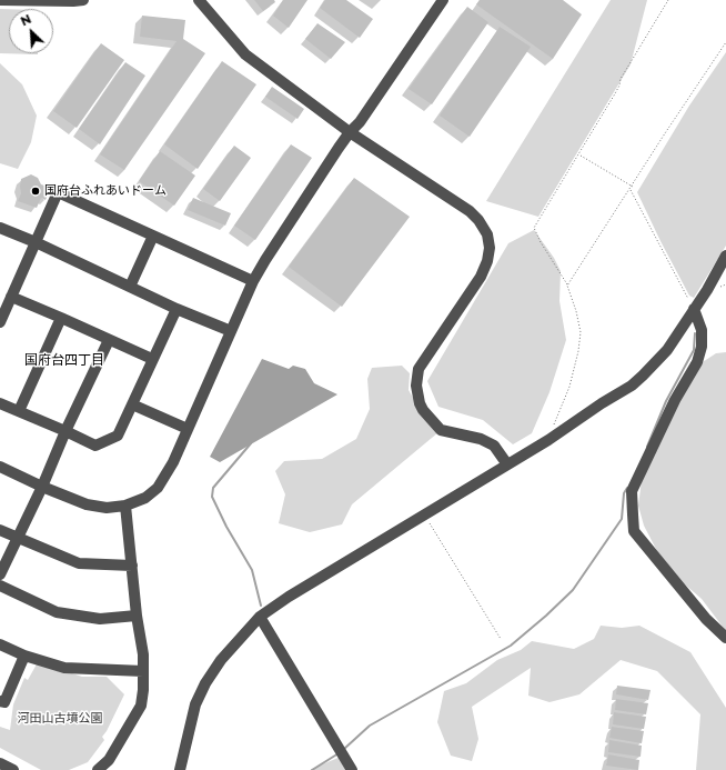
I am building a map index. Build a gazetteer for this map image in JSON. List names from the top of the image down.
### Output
{
  "districts": ["国府台四丁目"],
  "parks": ["河田山古墳公園"],
  "places": ["国府台ふれあいドーム"],
  "north": "top left"
}
